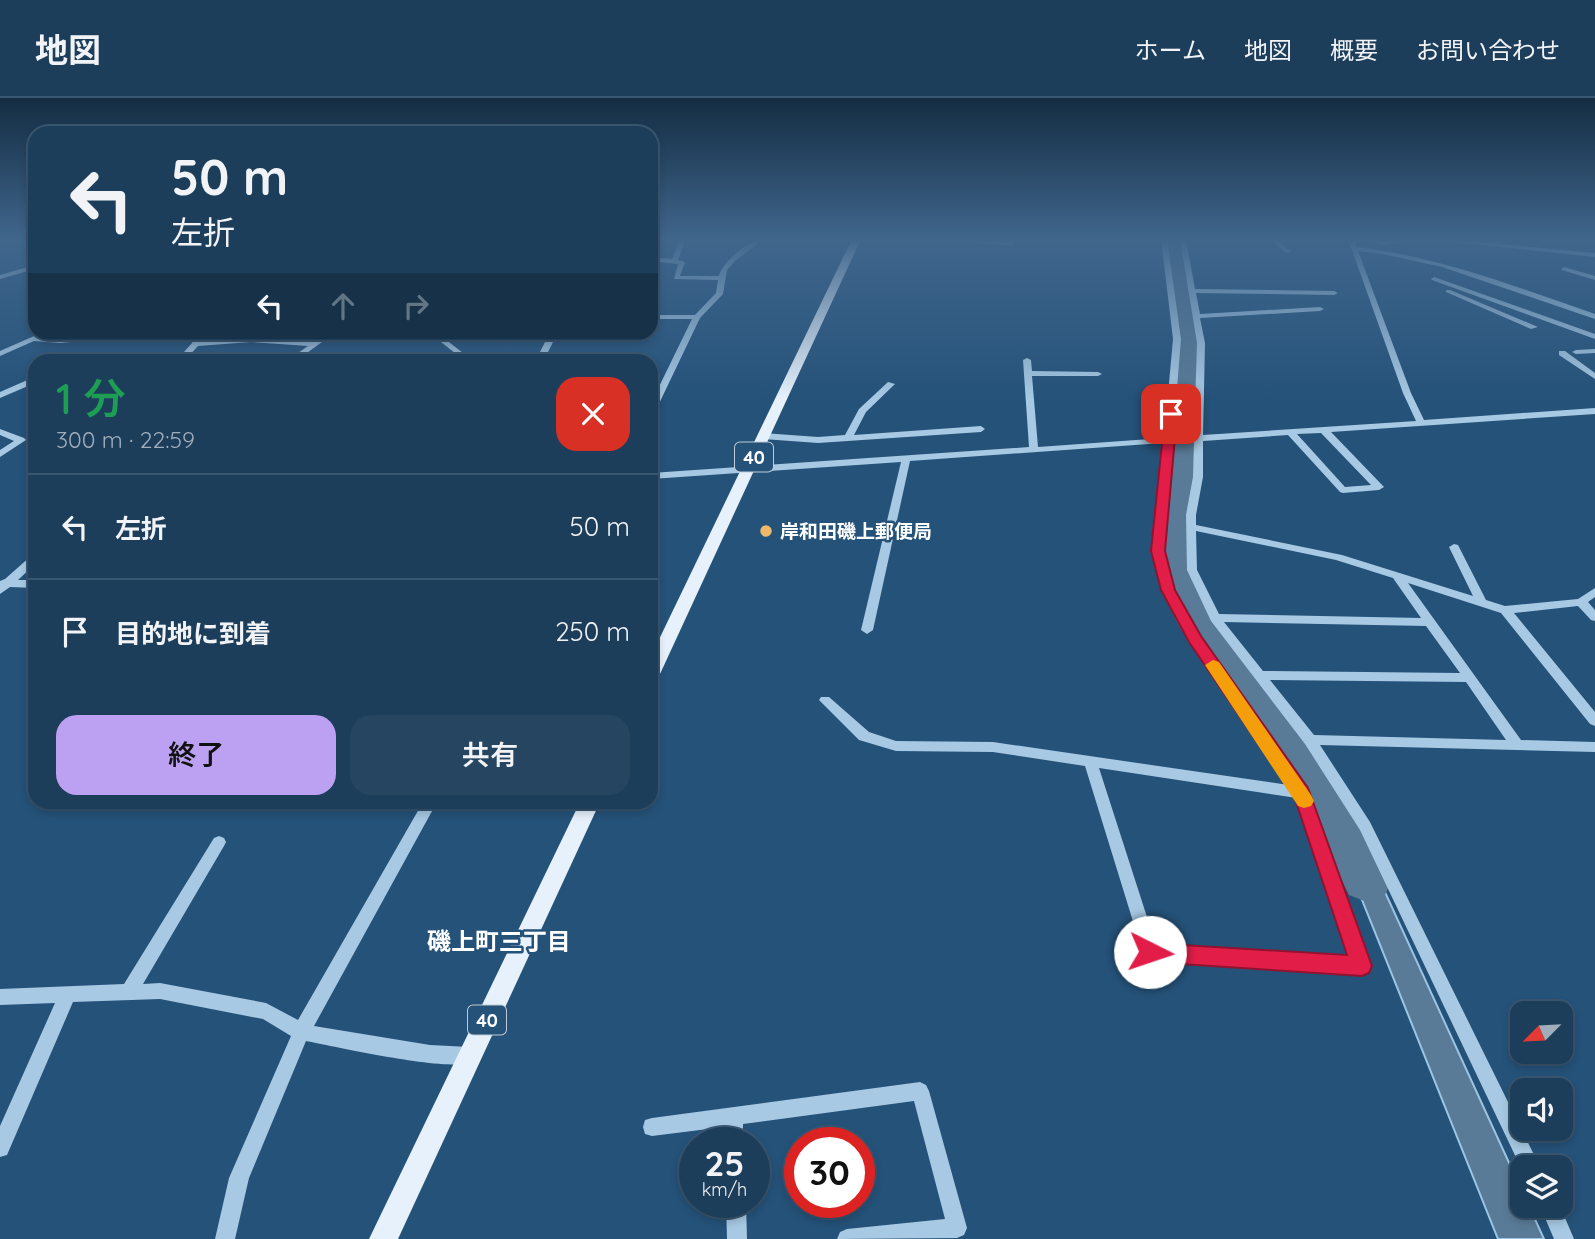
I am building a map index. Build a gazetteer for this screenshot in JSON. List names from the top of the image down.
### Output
{
  "streets": {
    "main road": ["40"]
  },
  "districts": ["磯上町三丁目"],
  "places": ["岸和田磯上郵便局"],
  "north": "bottom left",
  "page": {
    "header": "地図",
    "nav": [
      "ホーム",
      "地図",
      "概要",
      "お問い合わせ"
    ],
    "turn": ["50 m", "左折"],
    "heading": ["1 分", "300 m · 22:59"],
    "list": [
      {
        "name": "左折",
        "value": "50 m"
      },
      {
        "name": "目的地に到着",
        "value": "250 m"
      }
    ],
    "buttons": ["終了", "共有"],
    "speed": "25 km/h",
    "limit": "30"
  }
}
